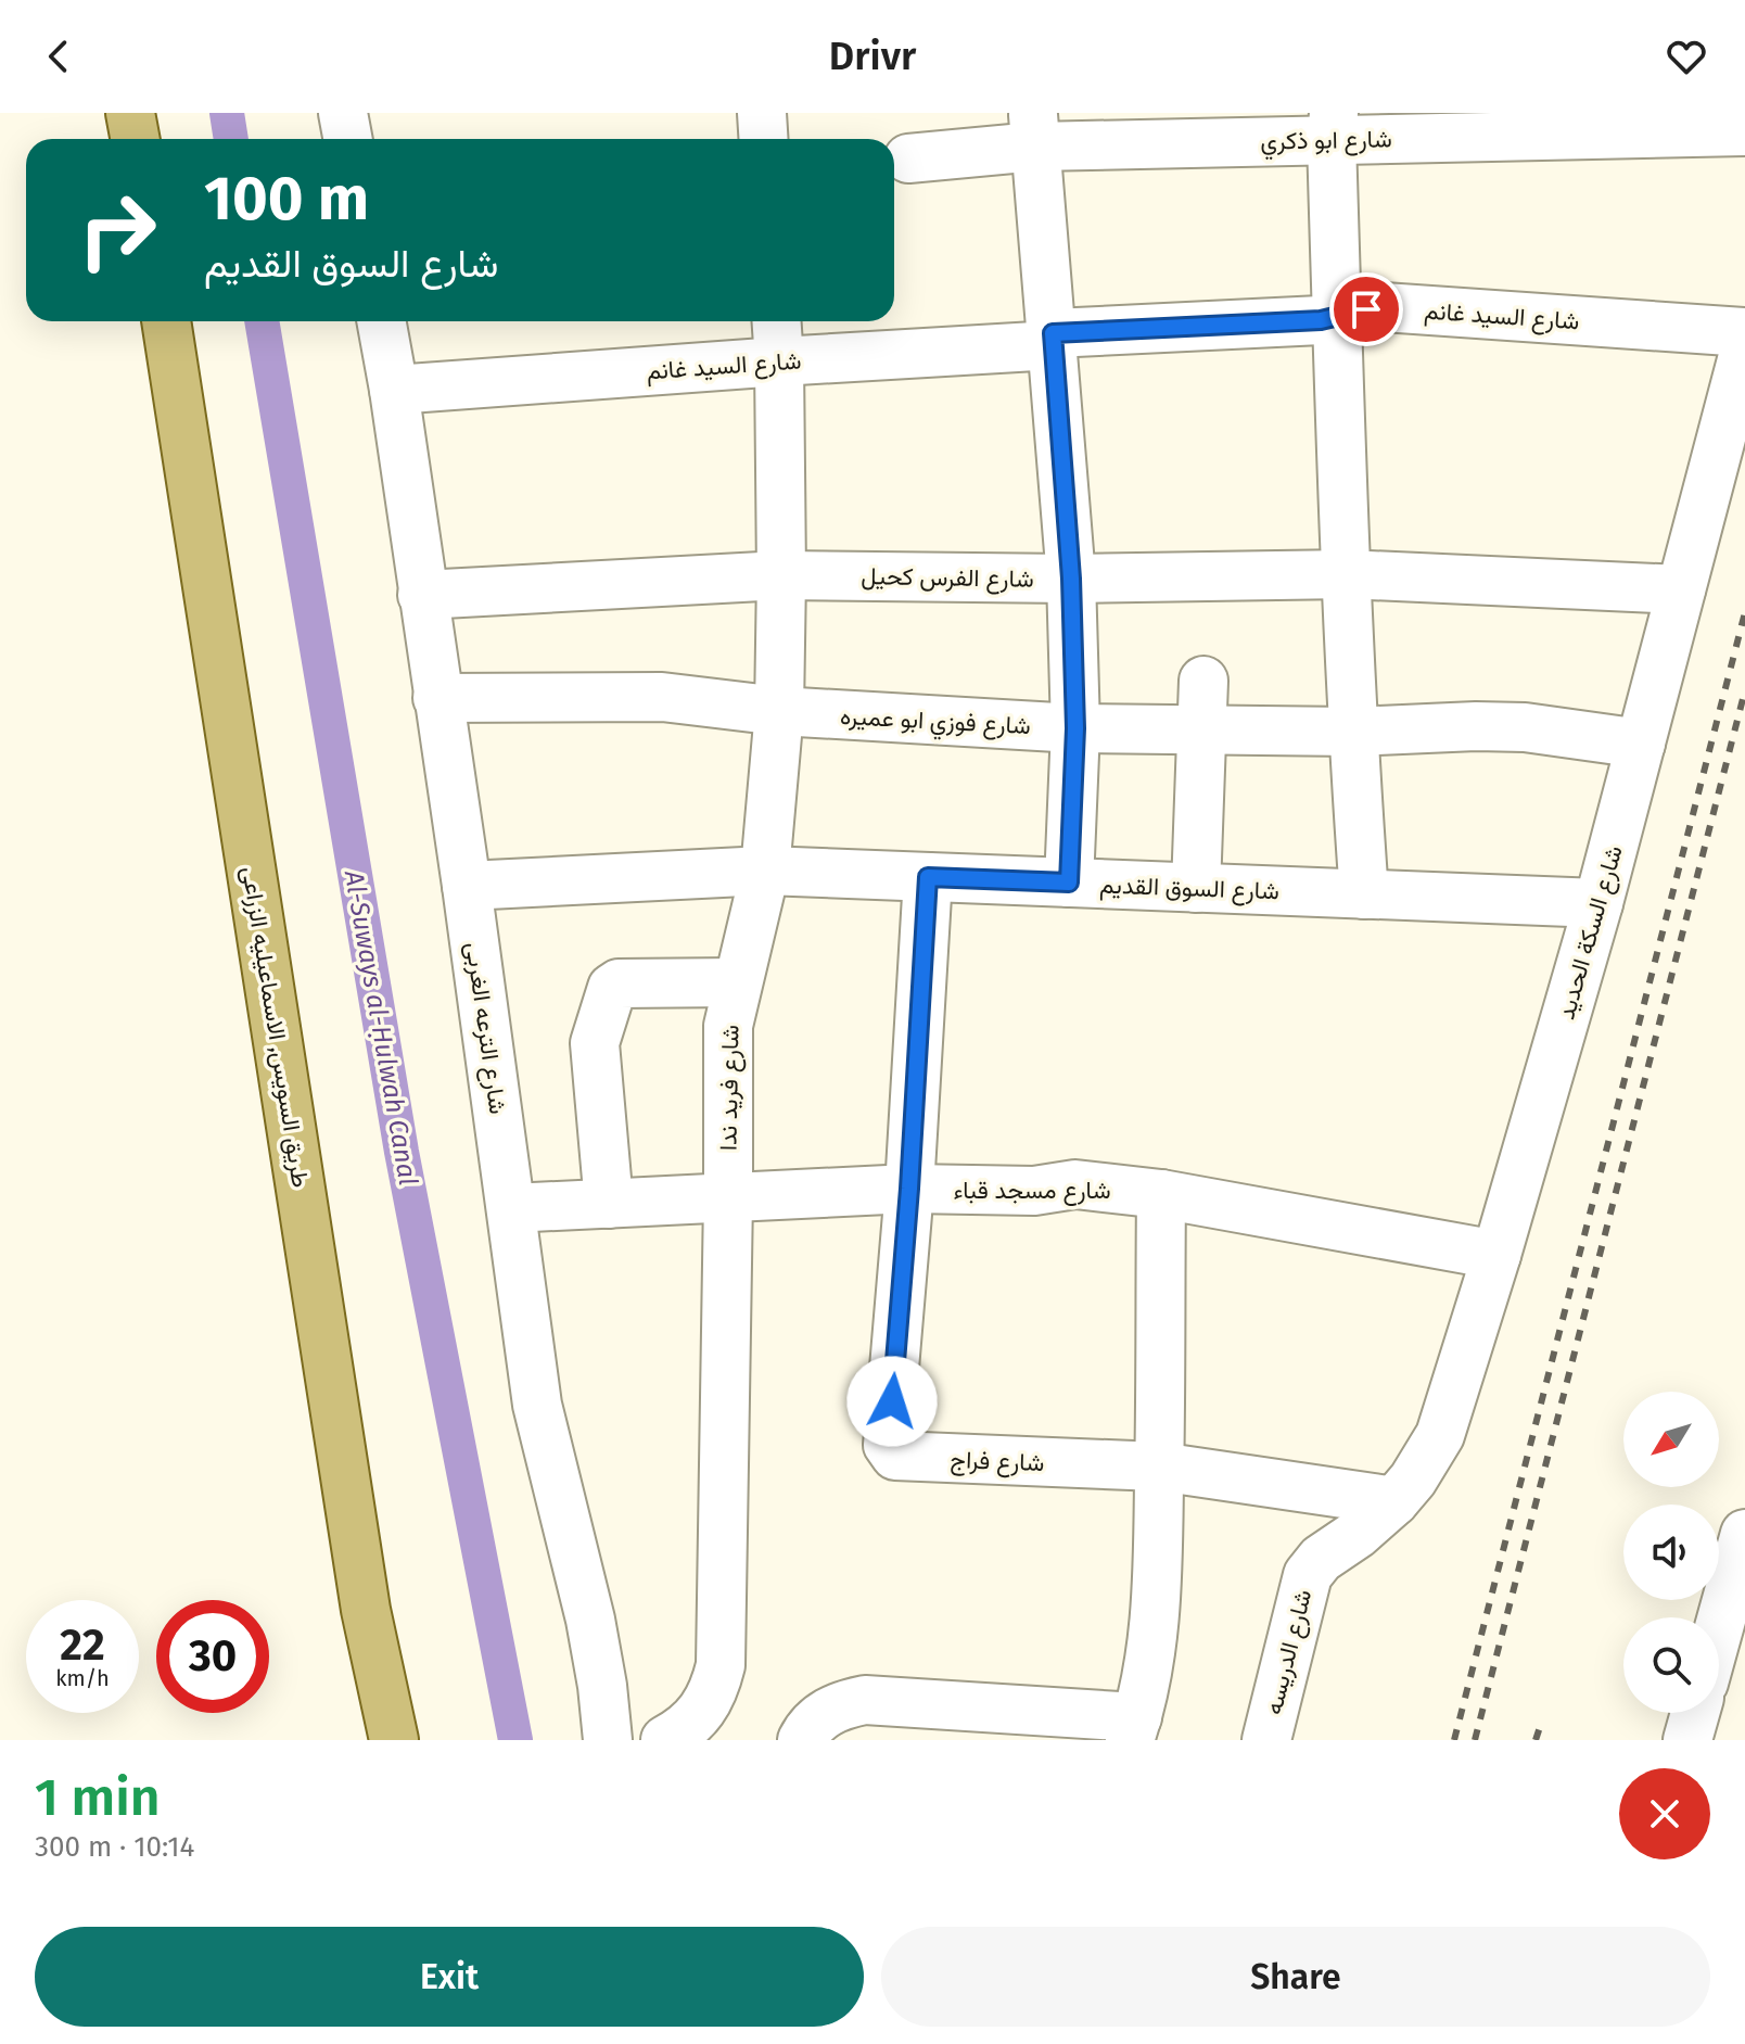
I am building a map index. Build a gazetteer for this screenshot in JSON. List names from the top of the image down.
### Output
{
  "streets": {
    "main road": ["طريق السويس, الاسماعيليه الزراعى"],
    "street": [
      "شارع ابو ذكري",
      "شارع السيد غانم",
      "شارع الفرس كحيل",
      "شارع فوزي ابو عميره",
      "شارع السوق القديم",
      "شارع السكة الحديد",
      "شارع الترعه الغربى",
      "شارع فريد ندا",
      "شارع مسجد قباء",
      "شارع فراج",
      "شارع الدريسه"
    ]
  },
  "crossings": [
    ["شارع السيد غانم", "شارع الترعه الغربى"],
    ["شارع السيد غانم", "شارع فريد ندا"],
    ["شارع الفرس كحيل", "شارع السكة الحديد"],
    ["شارع الفرس كحيل", "شارع الترعه الغربى"],
    ["شارع الفرس كحيل", "شارع فريد ندا"],
    ["شارع فوزي ابو عميره", "شارع السكة الحديد"],
    ["شارع فوزي ابو عميره", "شارع الترعه الغربى"],
    ["شارع فوزي ابو عميره", "شارع فريد ندا"],
    ["شارع السوق القديم", "شارع السكة الحديد"],
    ["شارع السوق القديم", "شارع الترعه الغربى"],
    ["شارع السوق القديم", "شارع فريد ندا"],
    ["شارع السوق القديم", "شارع فراج"],
    ["شارع السكة الحديد", "شارع مسجد قباء"],
    ["شارع السكة الحديد", "شارع الدريسه"],
    ["شارع الترعه الغربى", "شارع مسجد قباء"],
    ["شارع فريد ندا", "شارع مسجد قباء"],
    ["شارع مسجد قباء", "شارع فراج"]
  ],
  "water": ["Al-Suways al-Ḥulwah Canal"],
  "north": "bottom left",
  "page": {
    "header": "Drivr",
    "turn": ["100 m", "شارع السوق القديم"],
    "speed": "22 km/h",
    "limit": "30",
    "heading": ["1 min", "300 m · 10:14"],
    "buttons": ["Exit", "Share"]
  }
}
